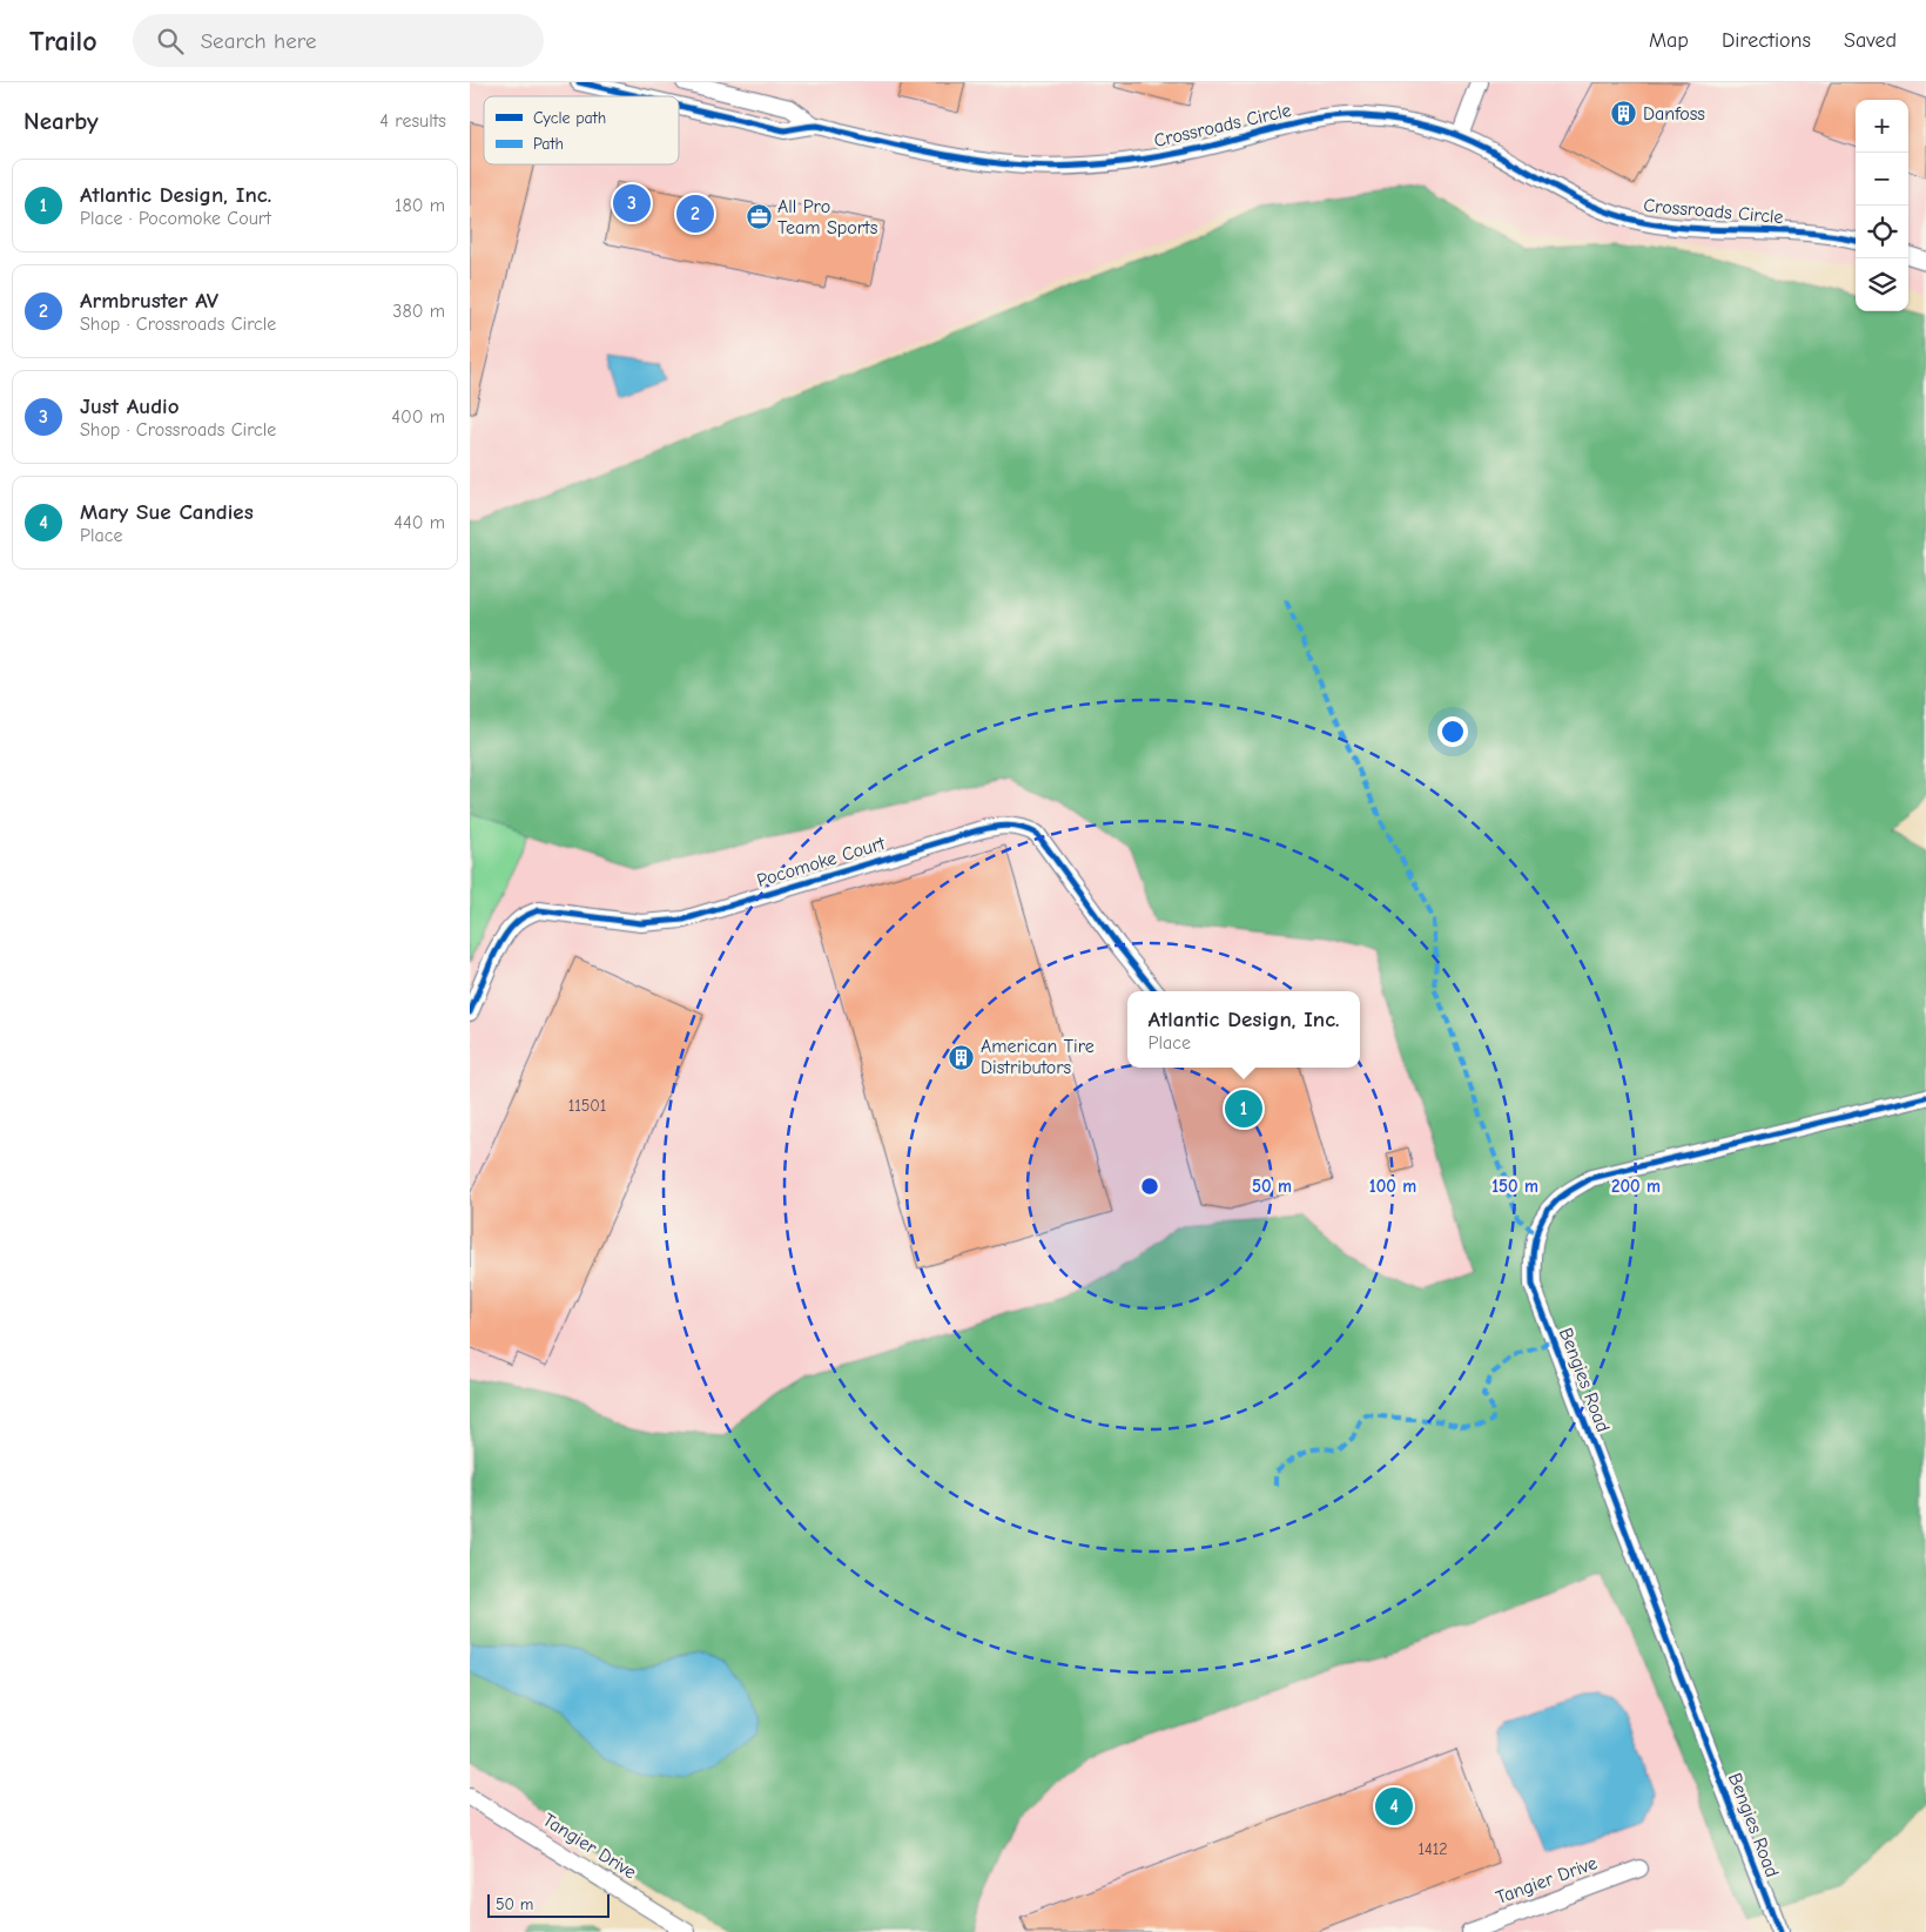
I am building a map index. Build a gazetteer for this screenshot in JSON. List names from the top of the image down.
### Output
{
  "streets": {
    "street": [
      "Crossroads Circle",
      "Pocomoke Court",
      "Bengies Road",
      "Tangier Drive"
    ]
  },
  "places": {
    "building": ["Danfoss", "American Tire Distributors"],
    "office": ["All Pro Team Sports"]
  },
  "house_numbers": ["11501", "1412"],
  "legend": ["Cycle path", "Path"],
  "scale_bar": "50 m",
  "page": {
    "header": "Trailo",
    "search": "Search here",
    "nav": ["Map", "Directions", "Saved"],
    "heading": ["Nearby", "4 results"],
    "map_buttons": ["+", "−"],
    "list": [
      {
        "mark": "1",
        "name": "Atlantic Design, Inc.",
        "note": "Place · Pocomoke Court",
        "value": "180 m"
      },
      {
        "mark": "2",
        "name": "Armbruster AV",
        "note": "Shop · Crossroads Circle",
        "value": "380 m"
      },
      {
        "mark": "3",
        "name": "Just Audio",
        "note": "Shop · Crossroads Circle",
        "value": "400 m"
      },
      {
        "mark": "4",
        "name": "Mary Sue Candies",
        "note": "Place",
        "value": "440 m"
      }
    ],
    "pins": [
      "3",
      "2",
      "1",
      "4"
    ],
    "popup": ["Atlantic Design, Inc.", "Place"],
    "scale": "50 m"
  },
  "rings": [
    "50 m",
    "100 m",
    "150 m",
    "200 m"
  ]
}
